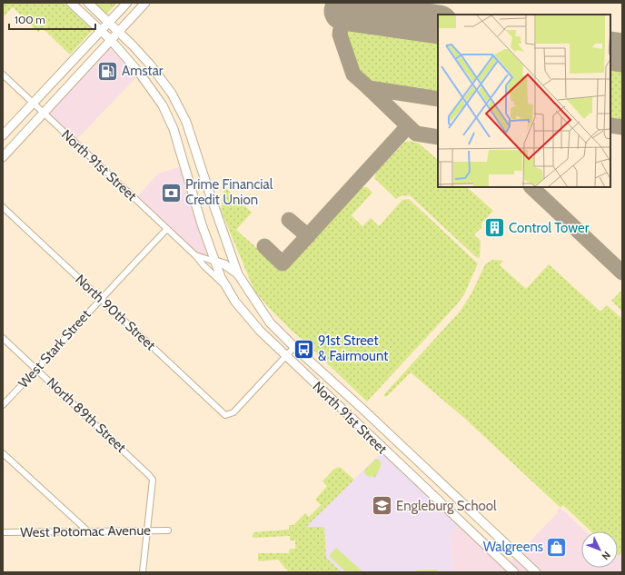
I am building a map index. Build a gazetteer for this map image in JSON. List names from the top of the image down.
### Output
{
  "streets": {
    "main road": ["North 91st Street"],
    "street": [
      "North 90th Street",
      "West Stark Street",
      "North 89th Street",
      "West Potomac Avenue"
    ]
  },
  "crossings": [
    ["North 91st Street", "North 90th Street"],
    ["North 91st Street", "West Stark Street"],
    ["North 90th Street", "West Stark Street"],
    ["West Stark Street", "North 89th Street"],
    ["North 89th Street", "West Potomac Avenue"]
  ],
  "places": {
    "fuel station": ["Amstar"],
    "bank": ["Prime Financial Credit Union"],
    "building": ["Control Tower"],
    "bus stop": ["91st Street & Fairmount"],
    "school or university": ["Engleburg School"],
    "shop": ["Walgreens"]
  },
  "scale_bar": "100 m",
  "north": "bottom right"
}
